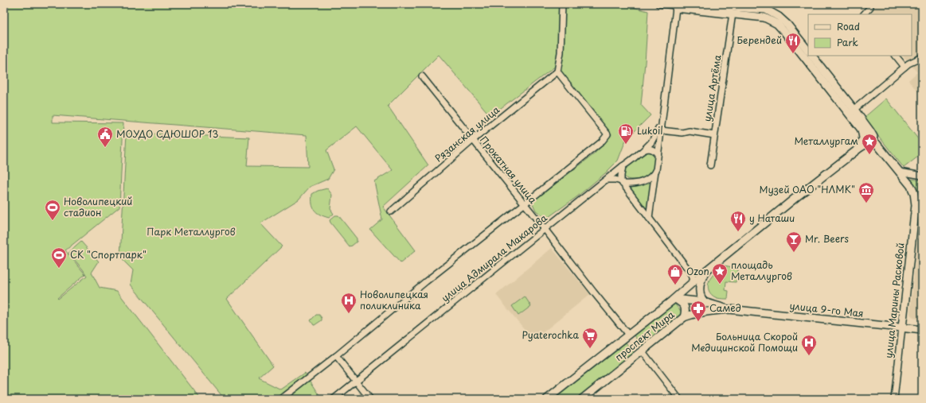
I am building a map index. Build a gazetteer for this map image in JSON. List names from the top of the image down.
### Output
{
  "streets": {
    "main road": ["улица Марины Расковой", "улица 9-го Мая", "проспект Мира"],
    "street": [
      "улица Артёма",
      "Рязанская улица",
      "Прокатная улица",
      "улица Адмирала Макарова"
    ]
  },
  "crossings": [
    ["Рязанская улица", "Прокатная улица"],
    ["Прокатная улица", "улица Адмирала Макарова"],
    ["Прокатная улица", "проспект Мира"],
    ["улица Марины Расковой", "улица 9-го Мая"],
    ["улица 9-го Мая", "проспект Мира"]
  ],
  "parks": ["Парк Металлургов"],
  "places": {
    "restaurant": ["Берендей", "у Наташи"],
    "fuel station": ["Lukoil"],
    "public building": ["МОУДО СДЮШОР 13"],
    "place": ["Металлургам", "площадь Металлургов"],
    "museum": ["Музей ОАО \"НЛМК\""],
    "sports": ["Новолипецкий стадион", "СК \"Спортпарк\""],
    "bar": ["Mr. Beers"],
    "shop": ["Ozon"],
    "hospital": ["Новолипецкая поликлиника", "Больница Скорой Медицинской Помощи"],
    "pharmacy": ["Самед"],
    "supermarket": ["Pyaterochka"]
  },
  "legend": ["Road", "Park"]
}
